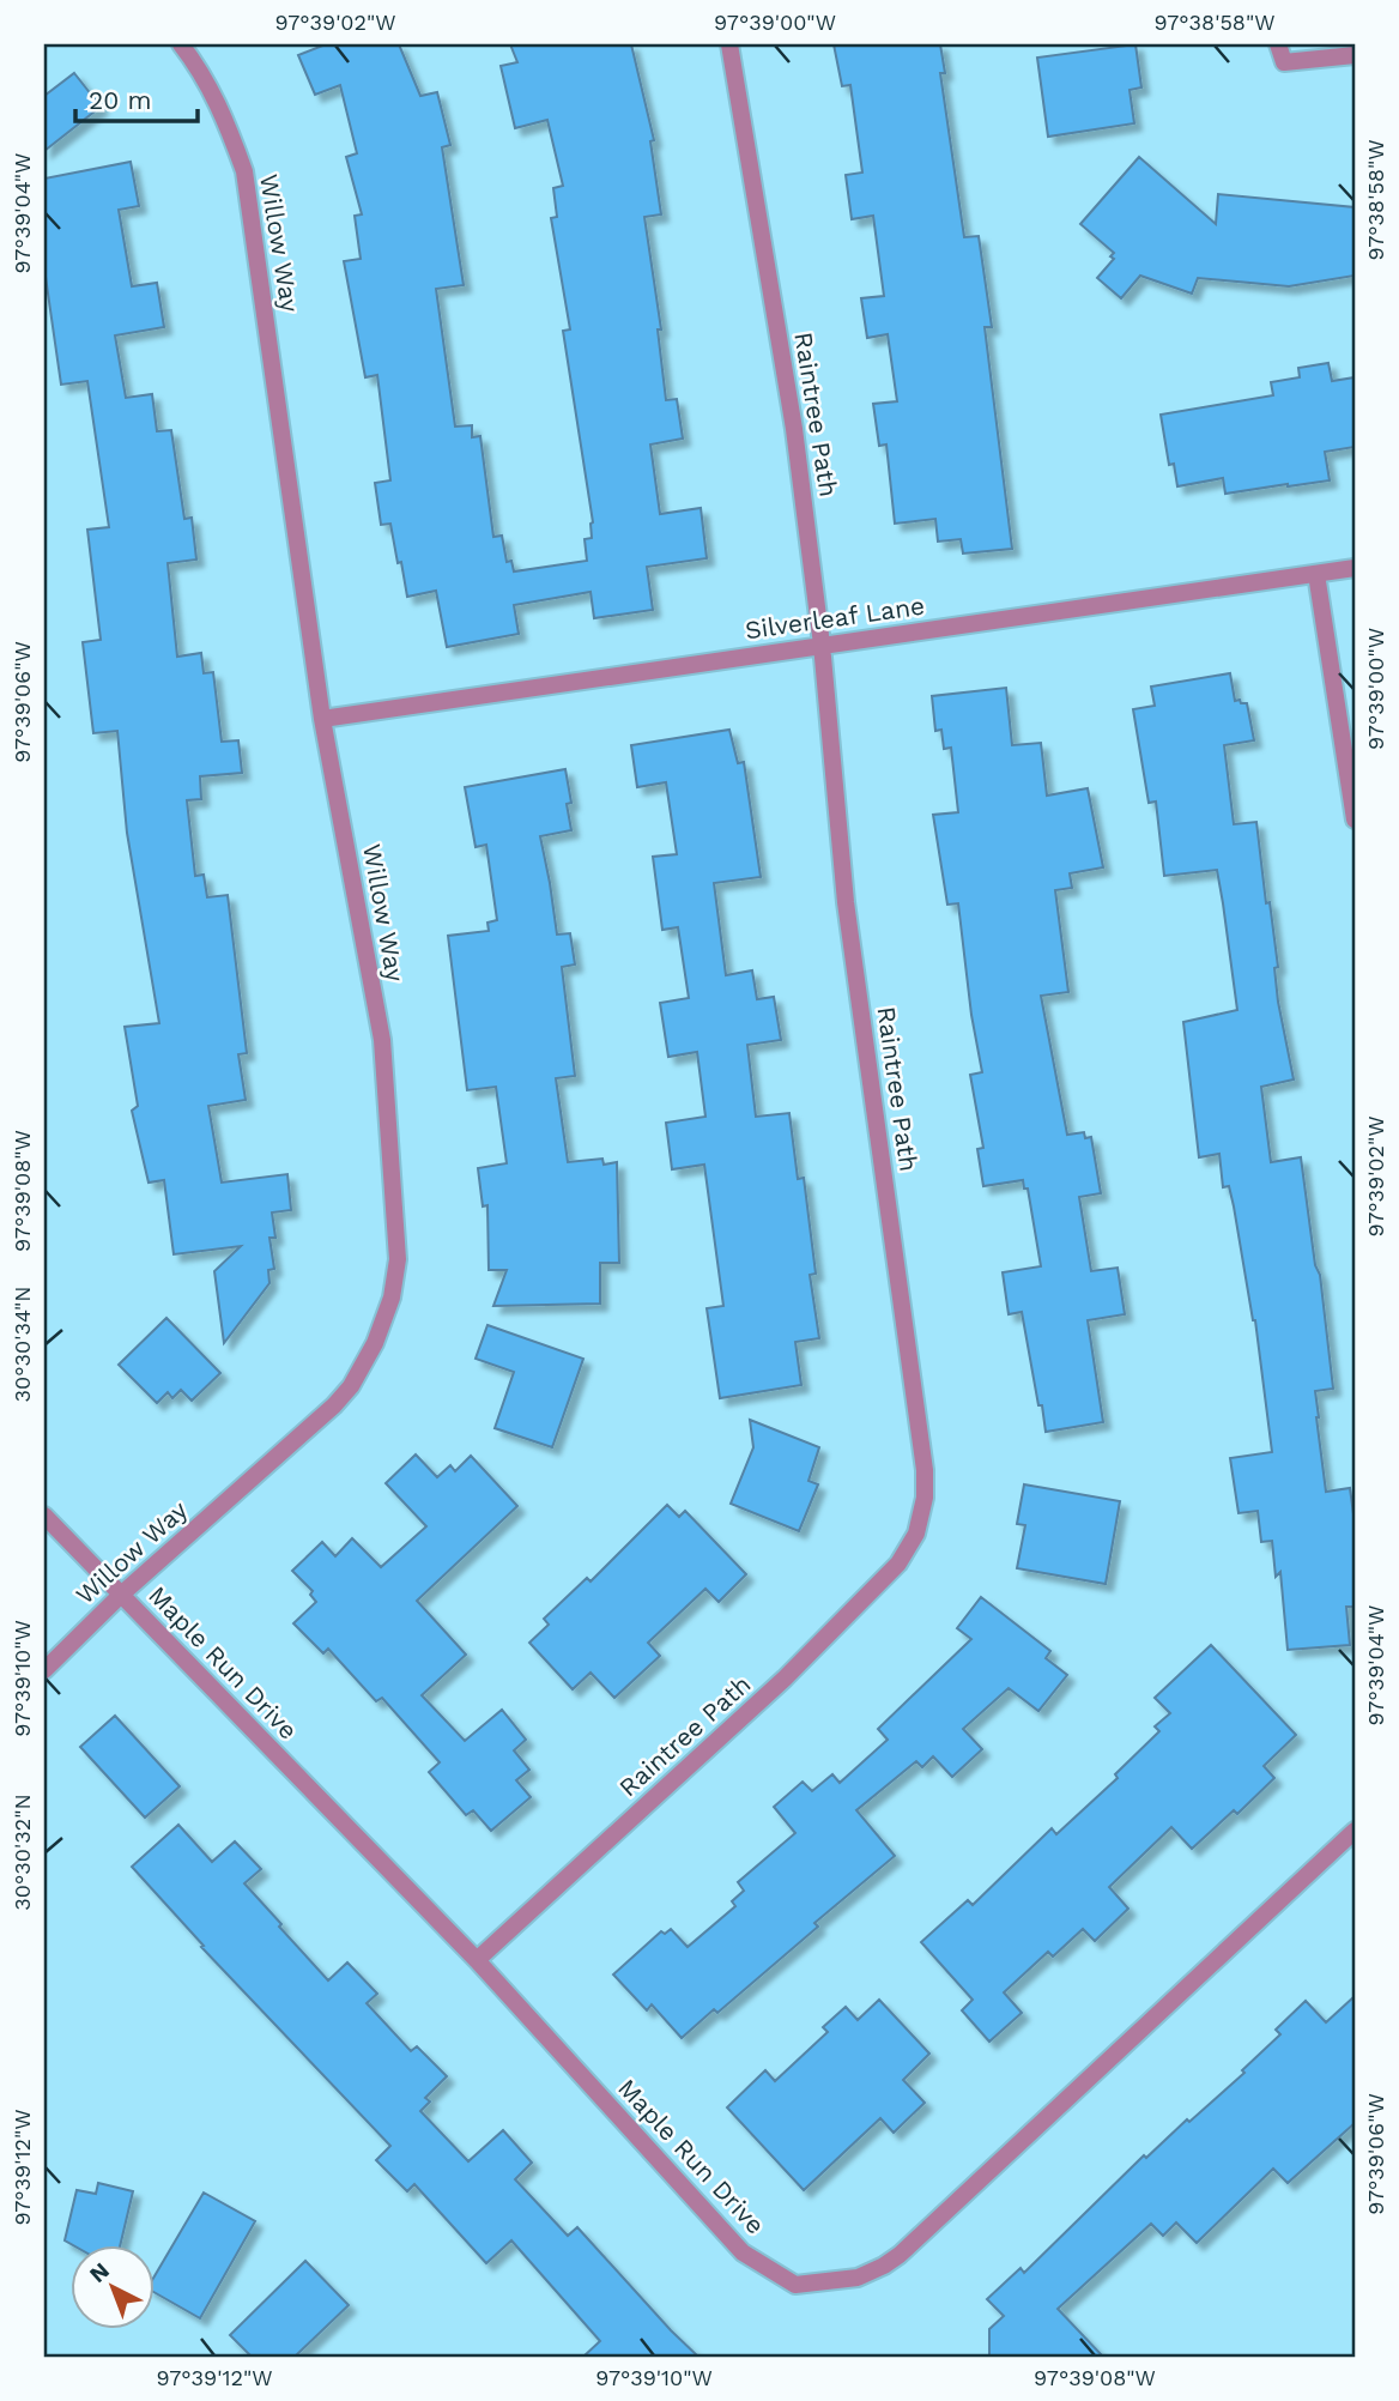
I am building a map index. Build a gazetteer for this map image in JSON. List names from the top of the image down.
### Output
{
  "streets": {
    "street": [
      "Willow Way",
      "Raintree Path",
      "Silverleaf Lane",
      "Maple Run Drive"
    ]
  },
  "crossings": [
    ["Willow Way", "Silverleaf Lane"],
    ["Willow Way", "Maple Run Drive"],
    ["Raintree Path", "Silverleaf Lane"],
    ["Raintree Path", "Maple Run Drive"]
  ],
  "scale_bar": "20 m",
  "north": "top left",
  "coordinates": [
    "97°39'02\"W",
    "97°39'00\"W",
    "97°38'58\"W",
    "97°39'04\"W",
    "97°39'06\"W",
    "97°39'08\"W",
    "30°30'34\"N",
    "97°39'10\"W",
    "30°30'32\"N",
    "97°39'12\"W"
  ]
}
